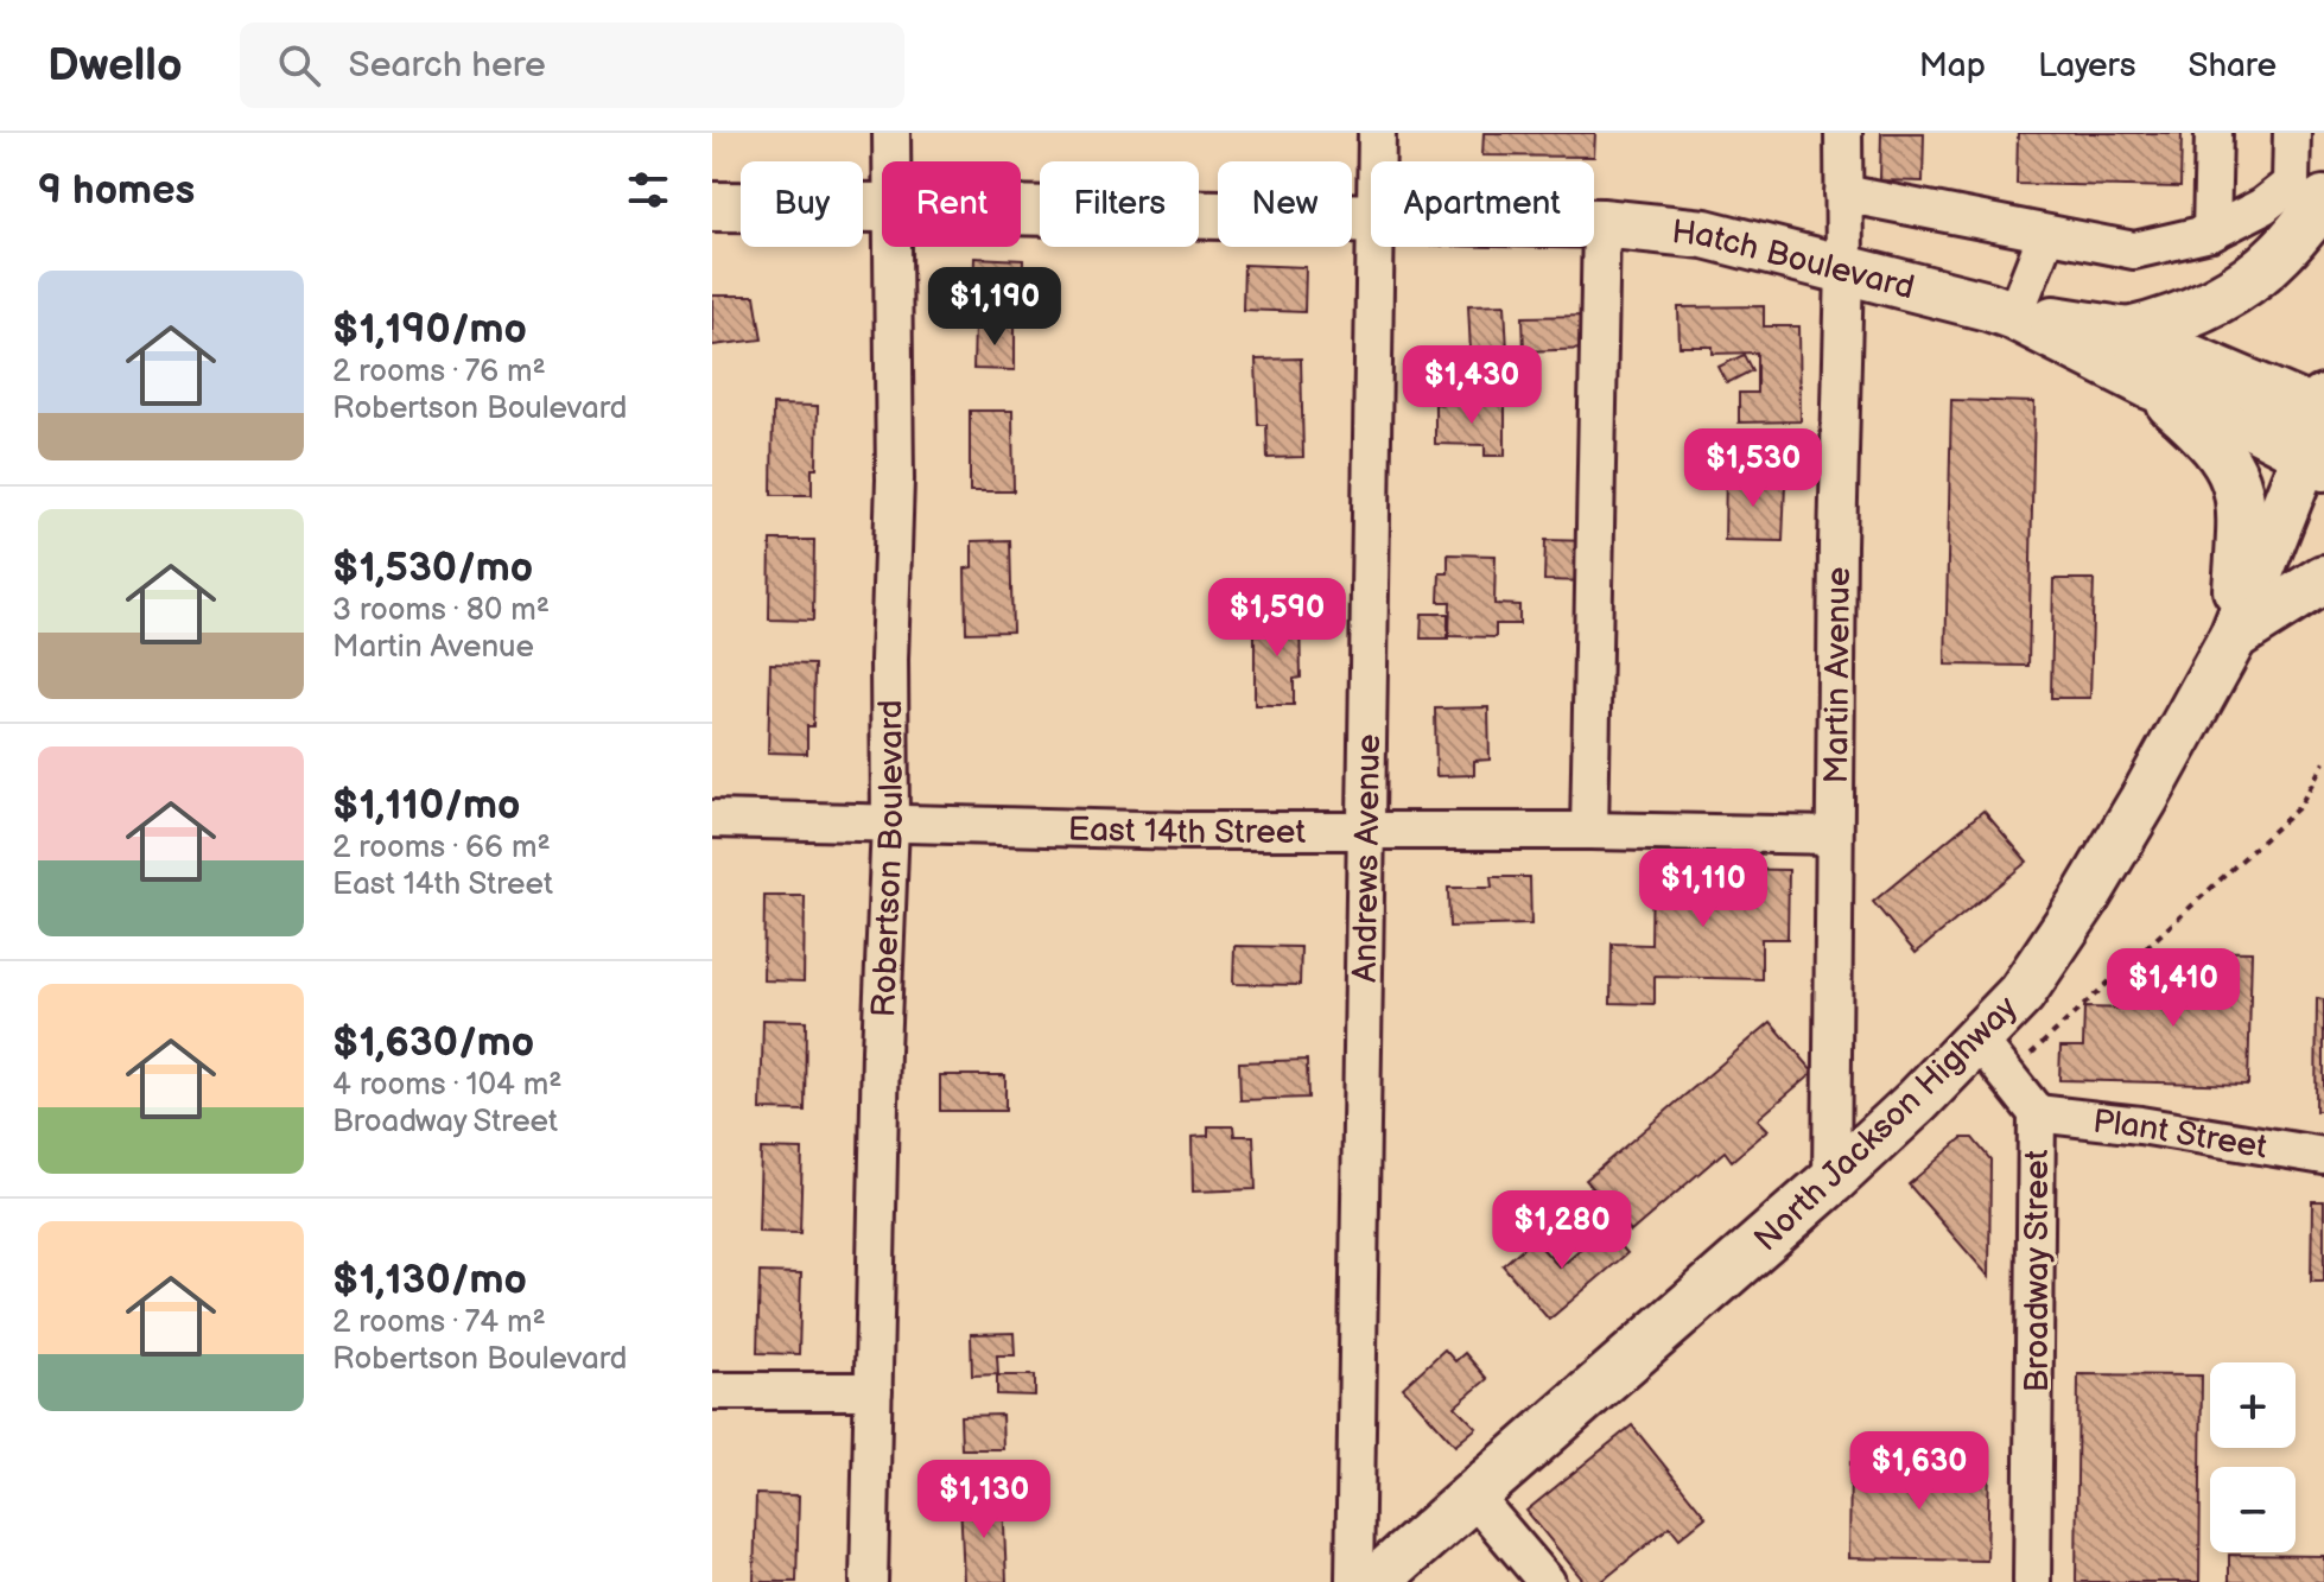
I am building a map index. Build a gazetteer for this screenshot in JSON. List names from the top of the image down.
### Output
{
  "streets": {
    "main road": ["Hatch Boulevard", "North Jackson Highway"],
    "street": [
      "Martin Avenue",
      "East 14th Street",
      "Andrews Avenue",
      "Robertson Boulevard",
      "Plant Street",
      "Broadway Street"
    ]
  },
  "crossings": [
    ["Hatch Boulevard", "Martin Avenue"],
    ["Hatch Boulevard", "North Jackson Highway"],
    ["Martin Avenue", "East 14th Street"],
    ["Martin Avenue", "North Jackson Highway"],
    ["East 14th Street", "Andrews Avenue"],
    ["East 14th Street", "Robertson Boulevard"],
    ["North Jackson Highway", "Broadway Street"],
    ["Plant Street", "Broadway Street"]
  ],
  "page": {
    "header": "Dwello",
    "search": "Search here",
    "nav": ["Map", "Layers", "Share"],
    "heading": "9 homes",
    "chip": [
      "Buy",
      "Rent",
      "Filters",
      "New",
      "Apartment"
    ],
    "list": [
      {
        "name": "$1,190/mo",
        "note": "2 rooms · 76 m² · Robertson Boulevard"
      },
      {
        "name": "$1,530/mo",
        "note": "3 rooms · 80 m² · Martin Avenue"
      },
      {
        "name": "$1,110/mo",
        "note": "2 rooms · 66 m² · East 14th Street"
      },
      {
        "name": "$1,630/mo",
        "note": "4 rooms · 104 m² · Broadway Street"
      },
      {
        "name": "$1,130/mo",
        "note": "2 rooms · 74 m² · Robertson Boulevard"
      }
    ],
    "price": [
      "$1,190",
      "$1,430",
      "$1,530",
      "$1,590",
      "$1,110",
      "$1,410",
      "$1,280",
      "$1,630",
      "$1,130"
    ],
    "map_buttons": ["+", "−"]
  }
}
